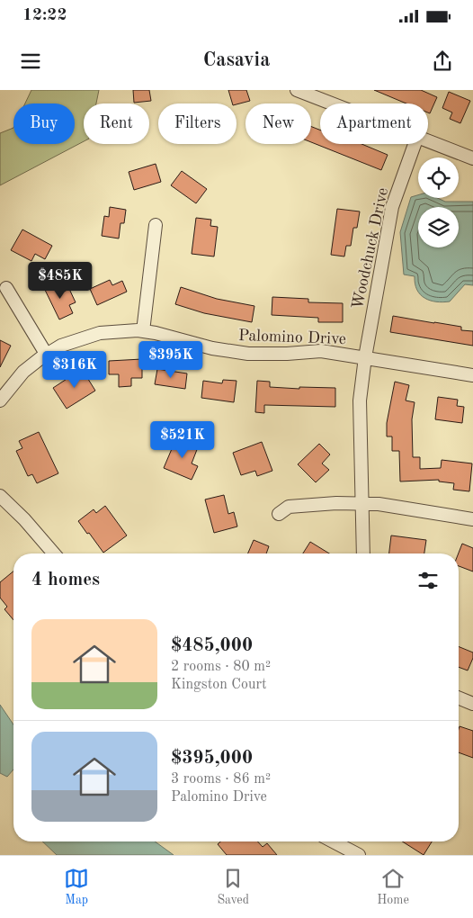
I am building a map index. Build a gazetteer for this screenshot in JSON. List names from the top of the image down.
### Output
{
  "streets": {
    "street": ["Woodchuck Drive", "Palomino Drive"]
  },
  "crossings": [
    ["Woodchuck Drive", "Palomino Drive"]
  ],
  "page": {
    "status": "12:22",
    "header": "Casavia",
    "chip": [
      "Buy",
      "Rent",
      "Filters",
      "New",
      "Apartment"
    ],
    "price": [
      "$485K",
      "$395K",
      "$316K",
      "$521K"
    ],
    "heading": "4 homes",
    "list": [
      {
        "name": "$485,000",
        "note": "2 rooms · 80 m² · Kingston Court"
      },
      {
        "name": "$395,000",
        "note": "3 rooms · 86 m² · Palomino Drive"
      }
    ],
    "tabs": ["Map", "Saved", "Home"]
  }
}
